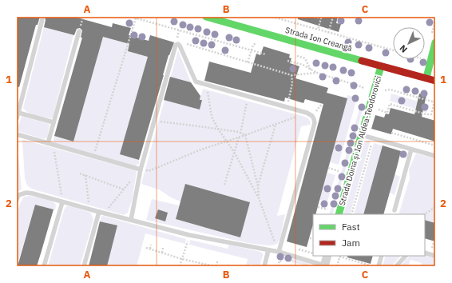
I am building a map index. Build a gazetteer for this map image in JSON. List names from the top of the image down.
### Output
{
  "streets": {
    "main road": ["Strada Ion Creangă", "Strada Doina și Ion Aldea-Teodorovici"]
  },
  "crossings": [
    ["Strada Ion Creangă", "Strada Doina și Ion Aldea-Teodorovici"]
  ],
  "legend": ["Fast", "Jam"],
  "north": "bottom left",
  "grid": {
    "columns": ["A", "B", "C"],
    "rows": ["1", "2"]
  }
}
